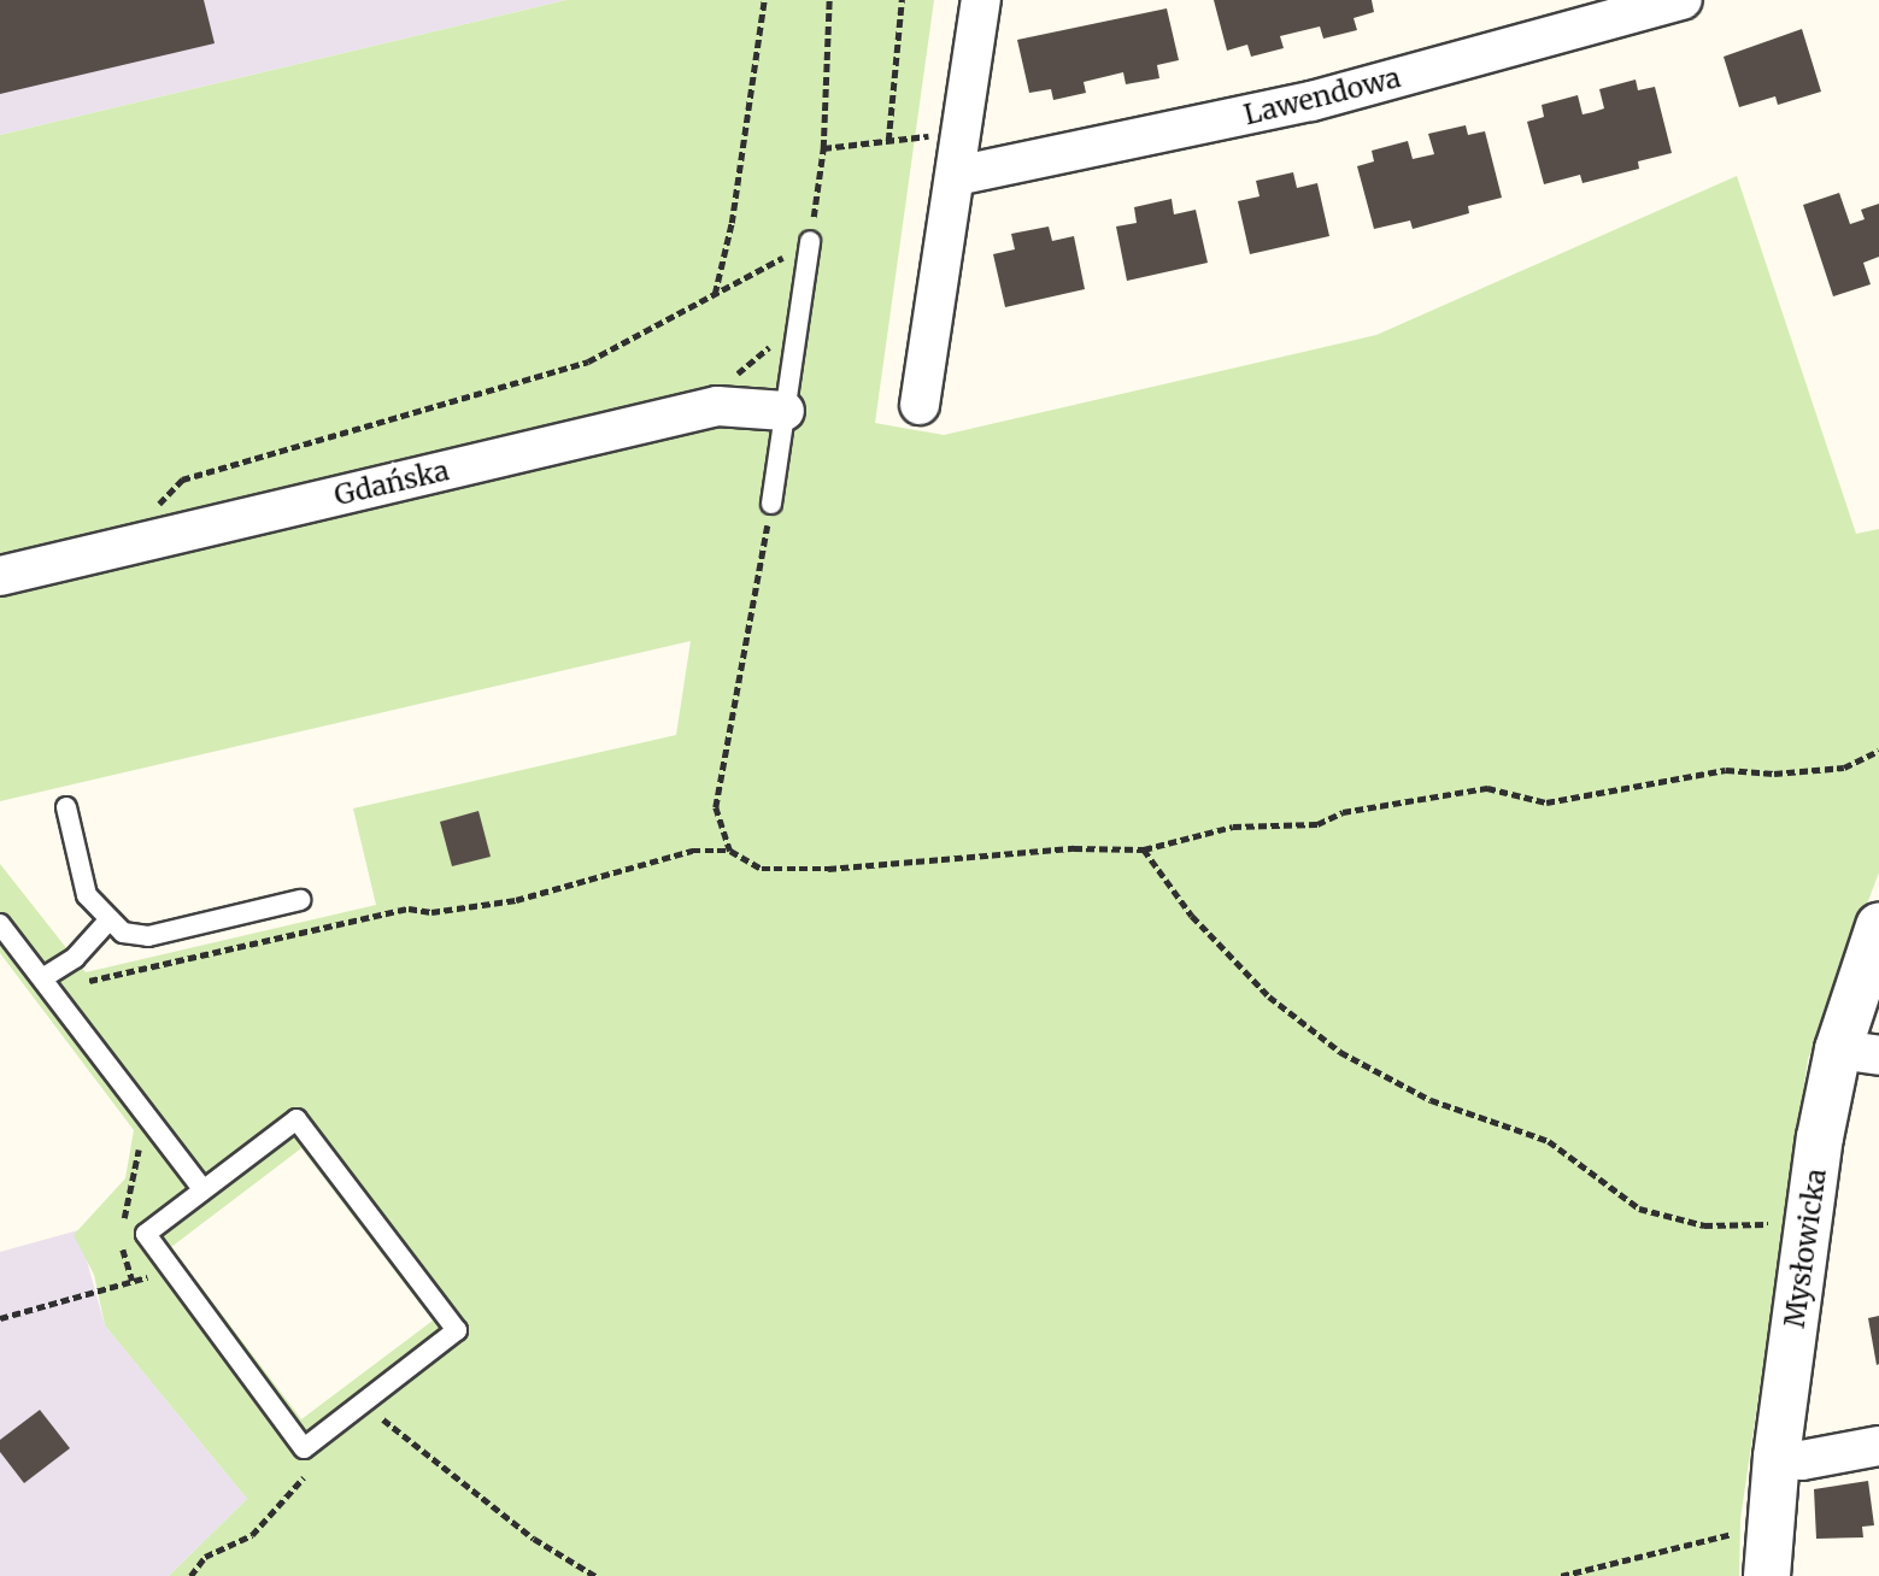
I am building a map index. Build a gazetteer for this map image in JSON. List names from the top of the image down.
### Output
{
  "streets": {
    "street": ["Lawendowa", "Gdańska", "Mysłowicka"]
  }
}
